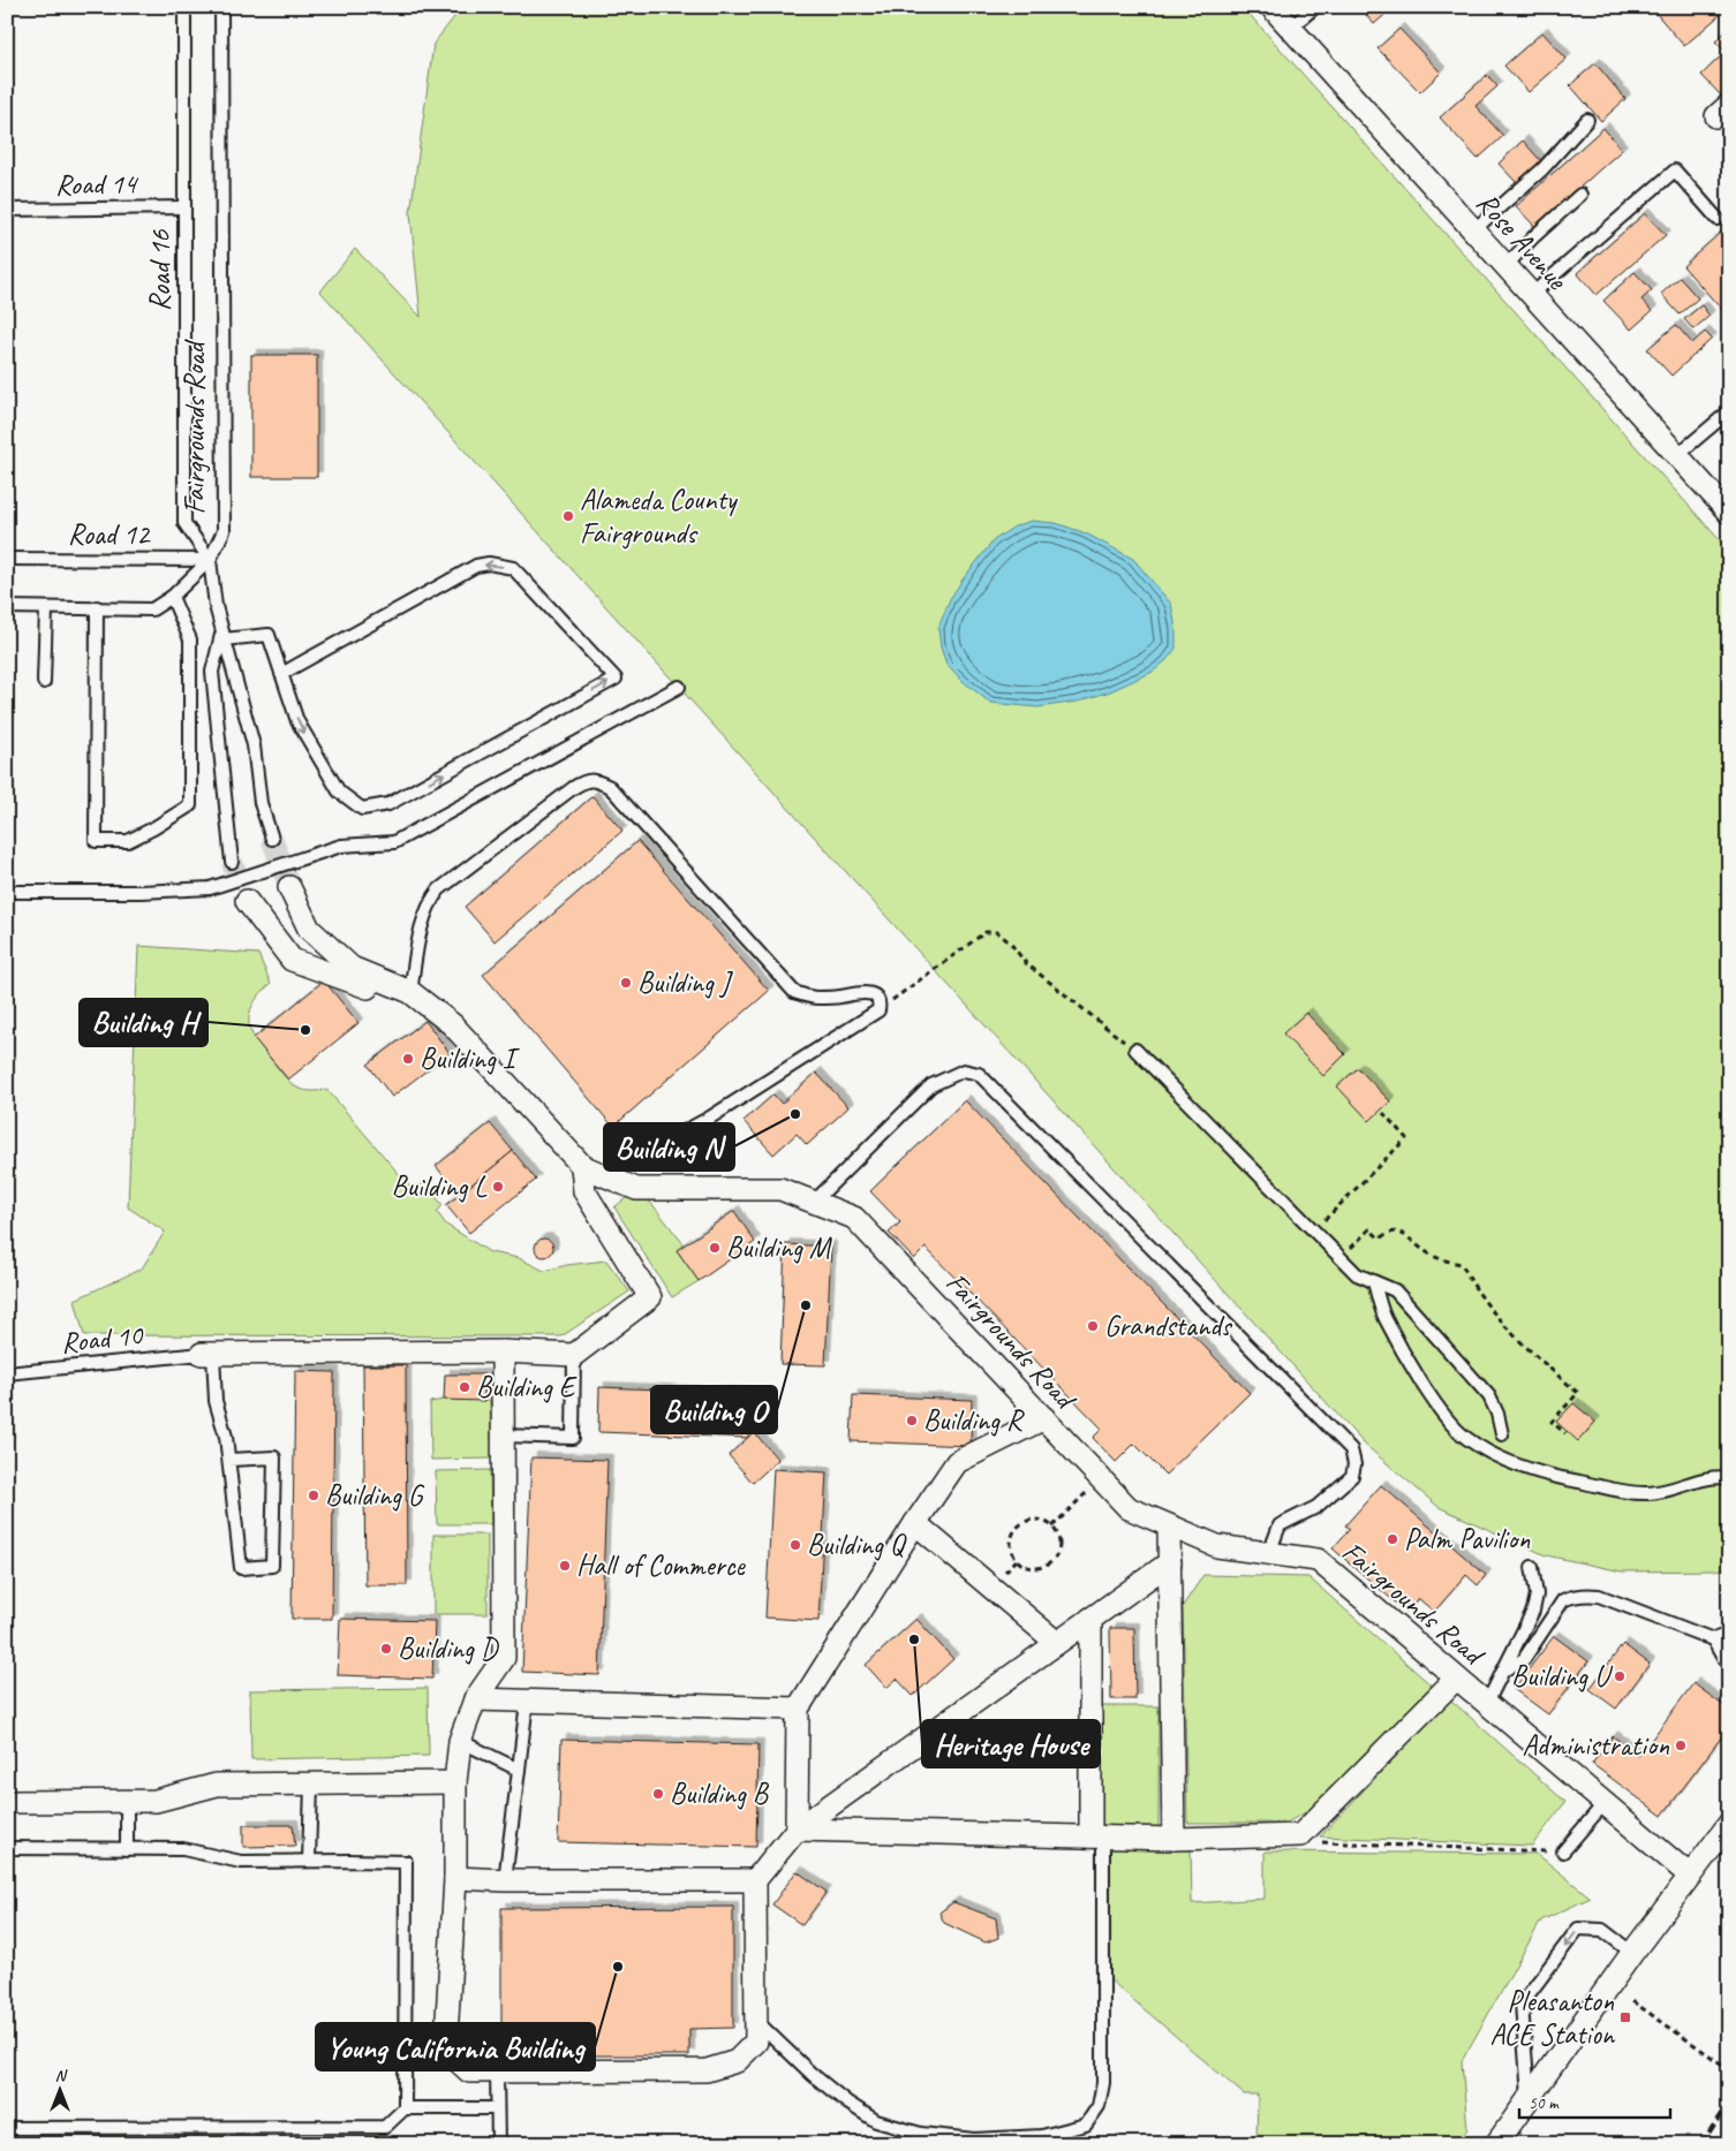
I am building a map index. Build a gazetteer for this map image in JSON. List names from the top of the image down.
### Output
{
  "streets": {
    "street": ["Rose Avenue", "Fairgrounds Road"],
    "lane": [
      "Road 14",
      "Road 16",
      "Road 12",
      "Road 10"
    ]
  },
  "crossings": [
    ["Road 14", "Road 16"],
    ["Road 16", "Fairgrounds Road"],
    ["Road 16", "Road 12"],
    ["Fairgrounds Road", "Road 12"]
  ],
  "places": {
    "other": [
      "Alameda County Fairgrounds",
      "Building J",
      "Building H",
      "Building I",
      "Building N",
      "Building L",
      "Building M",
      "Building O",
      "Grandstands",
      "Building E",
      "Building R",
      "Building G",
      "Palm Pavilion",
      "Building Q",
      "Hall of Commerce",
      "Heritage House",
      "Building D",
      "Building U",
      "Administration",
      "Building B",
      "Young California Building"
    ],
    "transit": ["Pleasanton ACE Station"]
  },
  "scale_bar": "50 m",
  "north": "top"
}
